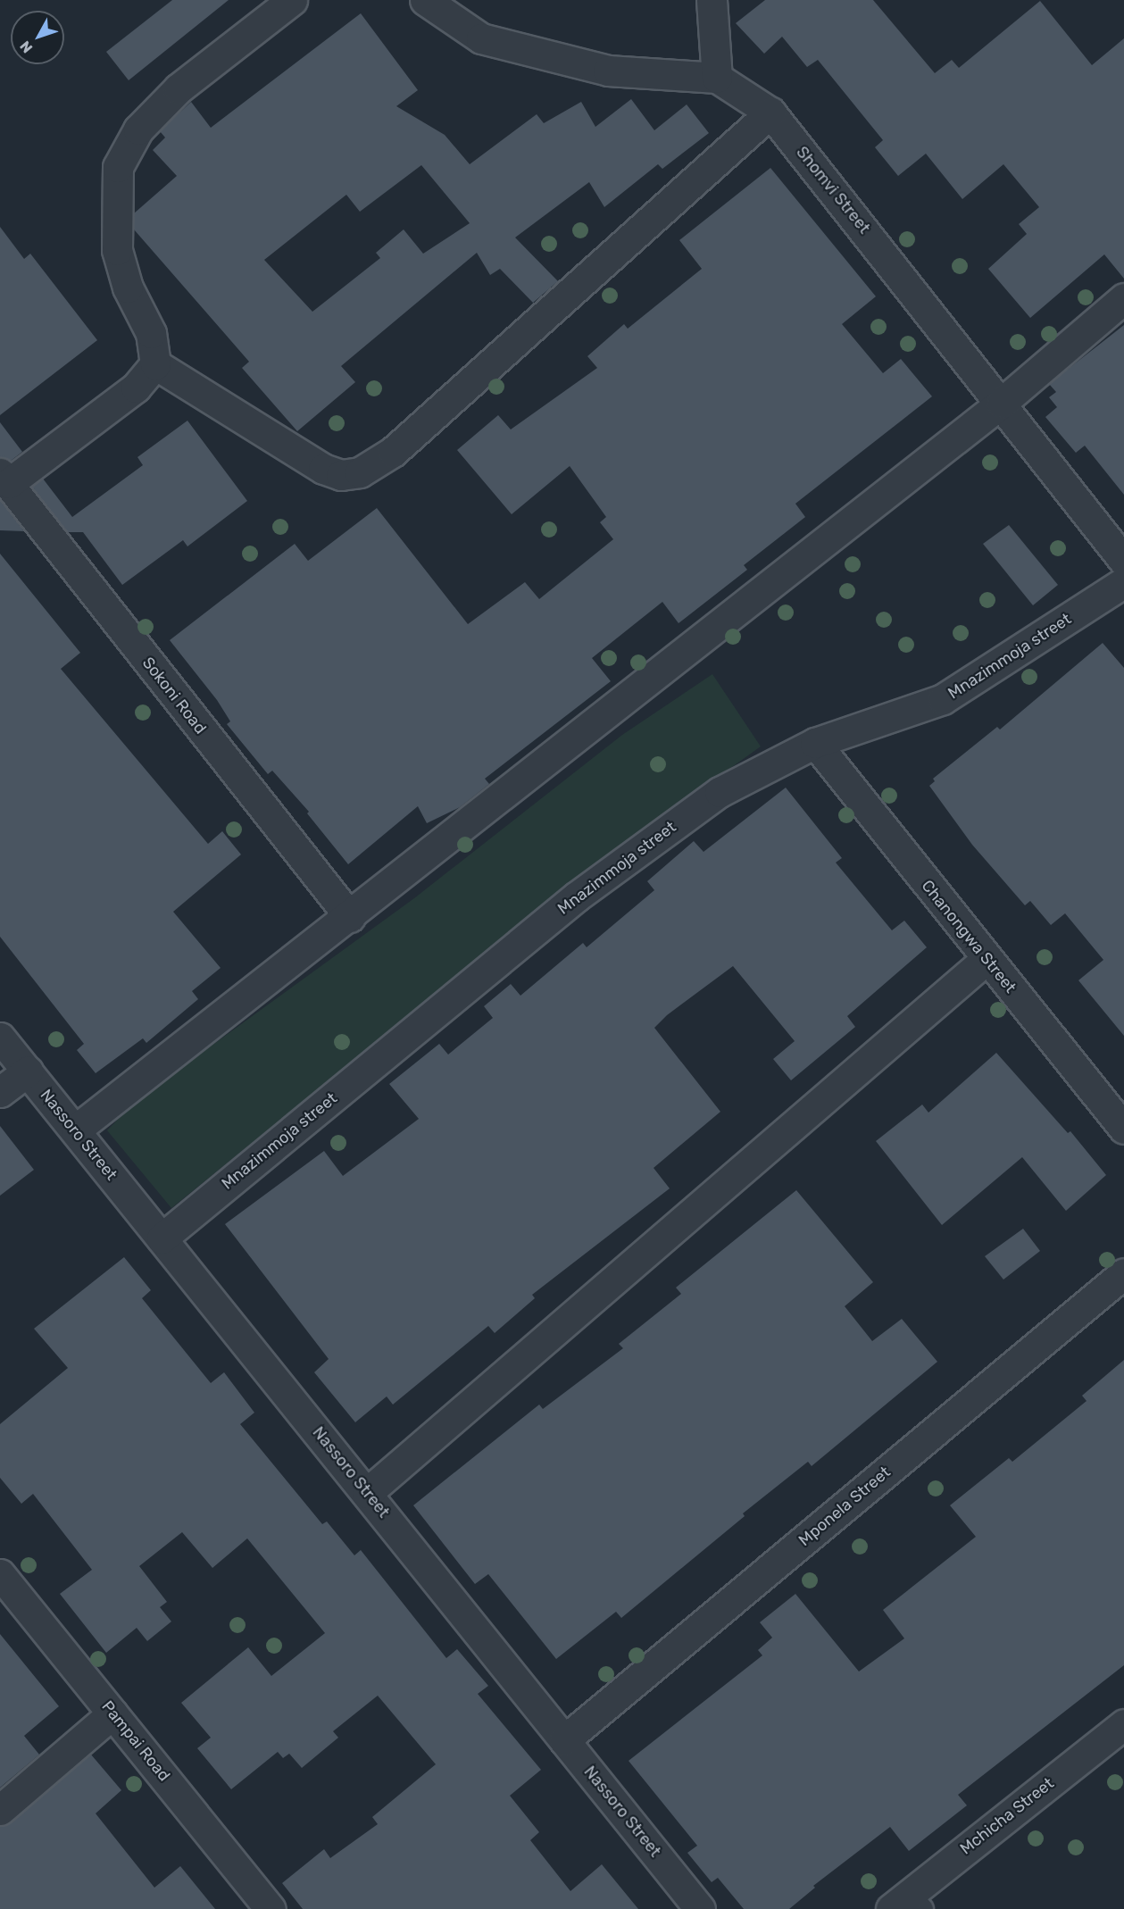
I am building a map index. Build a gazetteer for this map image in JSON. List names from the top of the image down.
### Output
{
  "streets": {
    "street": [
      "Shomvi Street",
      "Mnazimmoja street",
      "Sokoni Road",
      "Chanongwa Street",
      "Nassoro Street",
      "Mponela Street",
      "Pampai Road",
      "Mchicha Street"
    ]
  },
  "crossings": [
    ["Mnazimmoja street", "Chanongwa Street"],
    ["Mnazimmoja street", "Nassoro Street"],
    ["Nassoro Street", "Mponela Street"]
  ],
  "north": "bottom left"
}
